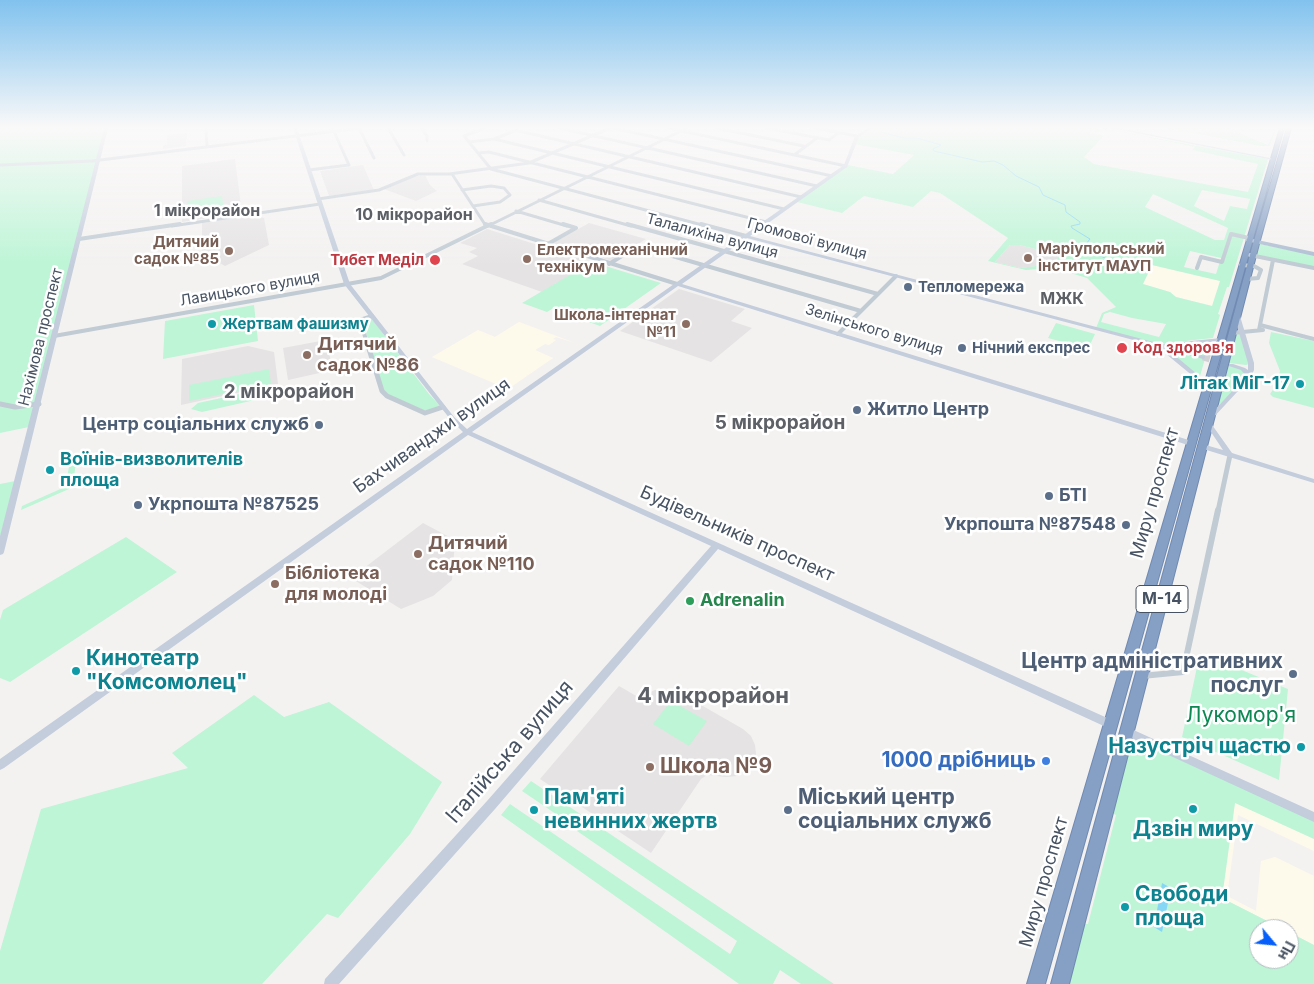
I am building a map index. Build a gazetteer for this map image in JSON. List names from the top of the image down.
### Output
{
  "streets": {
    "highway": ["Миру проспект", "Будівельників проспект", "М-14"],
    "street": [
      "Талалихіна вулиця",
      "Громової вулиця",
      "Лавицького вулиця",
      "Зелінського вулиця",
      "Нахімова проспект",
      "Бахчиванджи вулиця",
      "Італійська вулиця"
    ]
  },
  "crossings": [
    ["Талалихіна вулиця", "Лавицького вулиця"],
    ["Талалихіна вулиця", "Бахчиванджи вулиця"],
    ["Громової вулиця", "Лавицького вулиця"],
    ["Громової вулиця", "Бахчиванджи вулиця"],
    ["Лавицького вулиця", "Зелінського вулиця"],
    ["Лавицького вулиця", "Нахімова проспект"],
    ["Лавицького вулиця", "Будівельників проспект"],
    ["Зелінського вулиця", "Бахчиванджи вулиця"],
    ["Зелінського вулиця", "Миру проспект"],
    ["Бахчиванджи вулиця", "Будівельників проспект"],
    ["Миру проспект", "Будівельників проспект"],
    ["Будівельників проспект", "Італійська вулиця"]
  ],
  "districts": [
    "1 мікрорайон",
    "10 мікрорайон",
    "МЖК",
    "2 мікрорайон",
    "5 мікрорайон",
    "4 мікрорайон"
  ],
  "parks": ["Лукомор'я"],
  "places": [
    "Дитячий садок №85",
    "Маріупольський інститут МАУП",
    "Електромеханічний технікум",
    "Тибет Меділ",
    "Тепломережа",
    "Жертвам фашизму",
    "Школа-інтернат №11",
    "Нічний експрес",
    "Код здоров'я",
    "Дитячий садок №86",
    "Літак МіГ-17",
    "Житло Центр",
    "Центр соціальних служб",
    "Воїнів-визволителів площа",
    "БТІ",
    "Укрпошта №87525",
    "Укрпошта №87548",
    "Дитячий садок №110",
    "Бібліотека для молоді",
    "Adrenalin",
    "Кинотеатр \"Комсомолец\"",
    "Центр адміністративних послуг",
    "Назустріч щастю",
    "1000 дрібниць",
    "Школа №9",
    "Дзвін миру",
    "Пам'яті невинних жертв",
    "Міський центр соціальних служб",
    "Свободи площа"
  ],
  "north": "bottom right"
}
